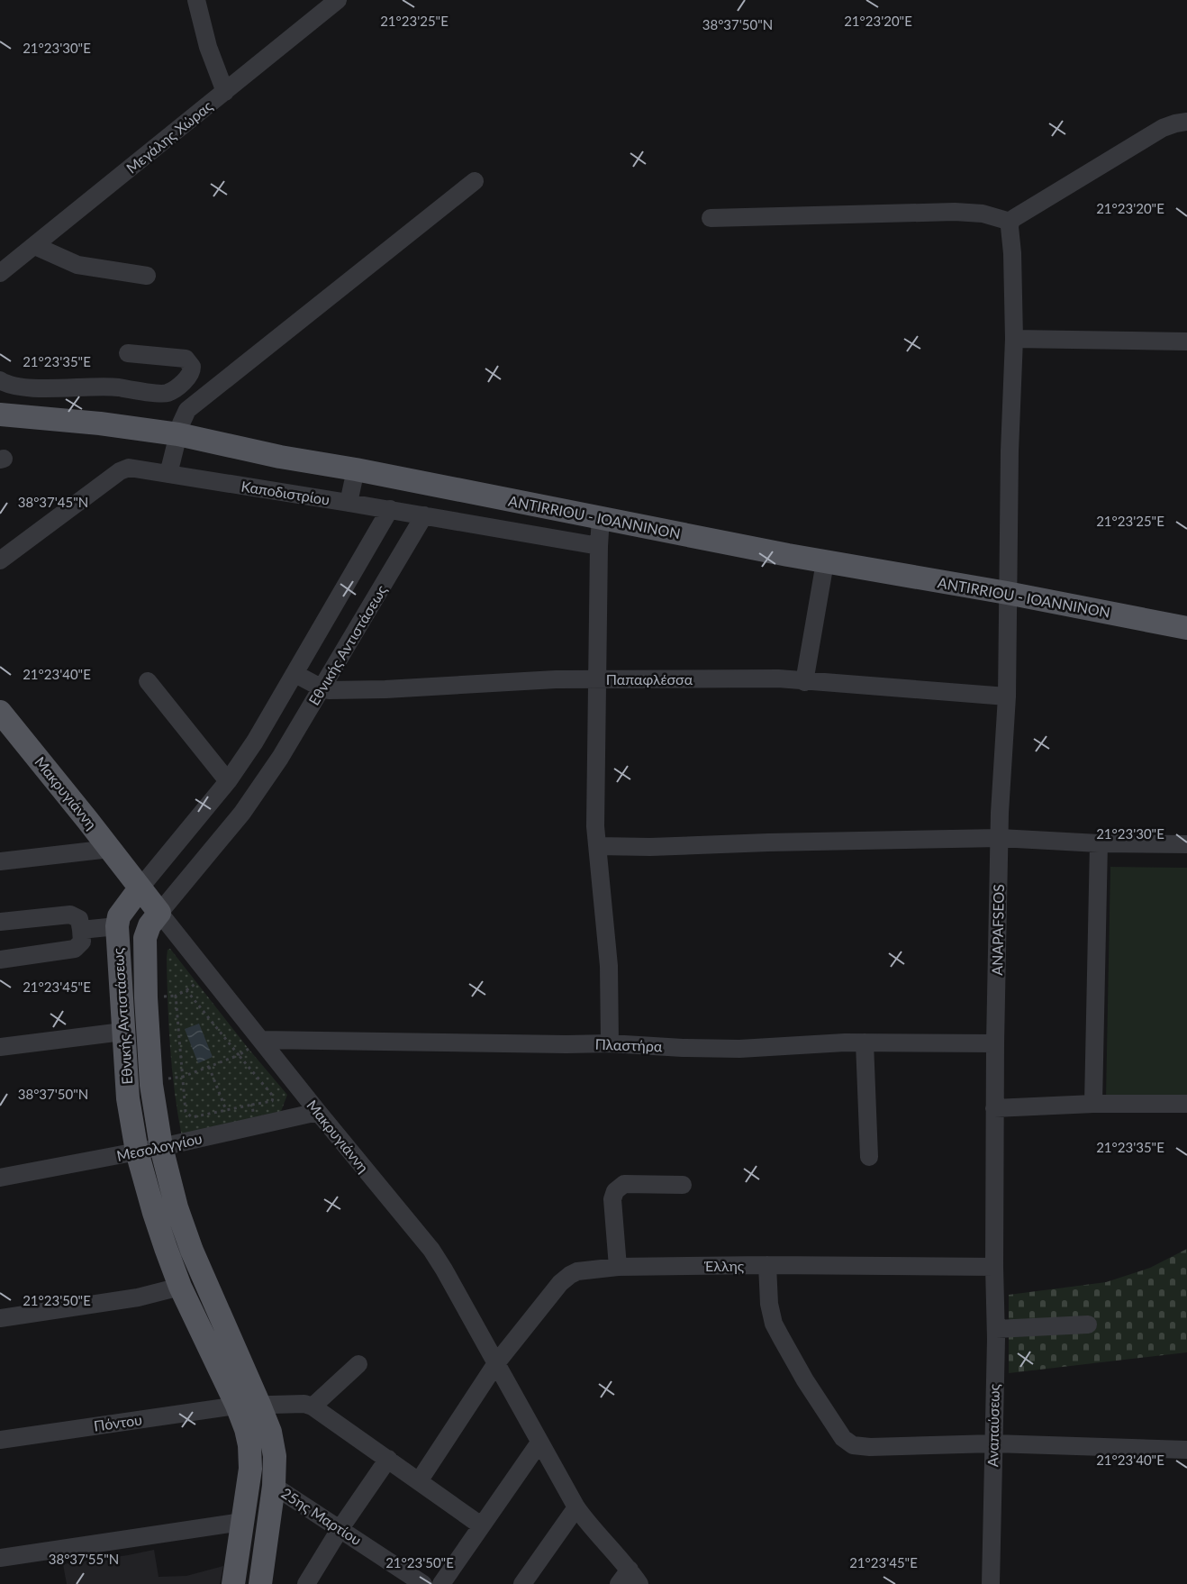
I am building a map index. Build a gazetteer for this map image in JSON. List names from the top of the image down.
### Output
{
  "streets": {
    "main road": ["ANTIRRIOU - IOANNINON", "Εθνικής Αντιστάσεως", "Μακρυγιάννη"],
    "street": [
      "Μεγάλης Χώρας",
      "Καποδιστρίου",
      "Παπαφλέσσα",
      "ANAPAFSEOS",
      "Πλαστήρα",
      "Μεσολογγίου",
      "Έλλης",
      "Πόντου",
      "Αναπαύσεως",
      "25ης Μαρτίου"
    ]
  },
  "crossings": [
    ["Καποδιστρίου", "Εθνικής Αντιστάσεως"],
    ["ANTIRRIOU - IOANNINON", "ANAPAFSEOS"],
    ["Εθνικής Αντιστάσεως", "Παπαφλέσσα"],
    ["Εθνικής Αντιστάσεως", "Μακρυγιάννη"],
    ["Εθνικής Αντιστάσεως", "Μεσολογγίου"],
    ["Εθνικής Αντιστάσεως", "Πόντου"],
    ["Εθνικής Αντιστάσεως", "25ης Μαρτίου"],
    ["Παπαφλέσσα", "ANAPAFSEOS"],
    ["Μακρυγιάννη", "Πλαστήρα"],
    ["Μακρυγιάννη", "Μεσολογγίου"],
    ["Μακρυγιάννη", "Έλλης"],
    ["ANAPAFSEOS", "Πλαστήρα"],
    ["ANAPAFSEOS", "Έλλης"],
    ["ANAPAFSEOS", "Αναπαύσεως"],
    ["Έλλης", "Αναπαύσεως"]
  ],
  "coordinates": [
    "21°23'20\"E",
    "21°23'25\"E",
    "38°37'50\"N",
    "21°23'30\"E",
    "21°23'35\"E",
    "38°37'45\"N",
    "21°23'40\"E",
    "21°23'45\"E",
    "21°23'50\"E",
    "38°37'55\"N"
  ]
}
